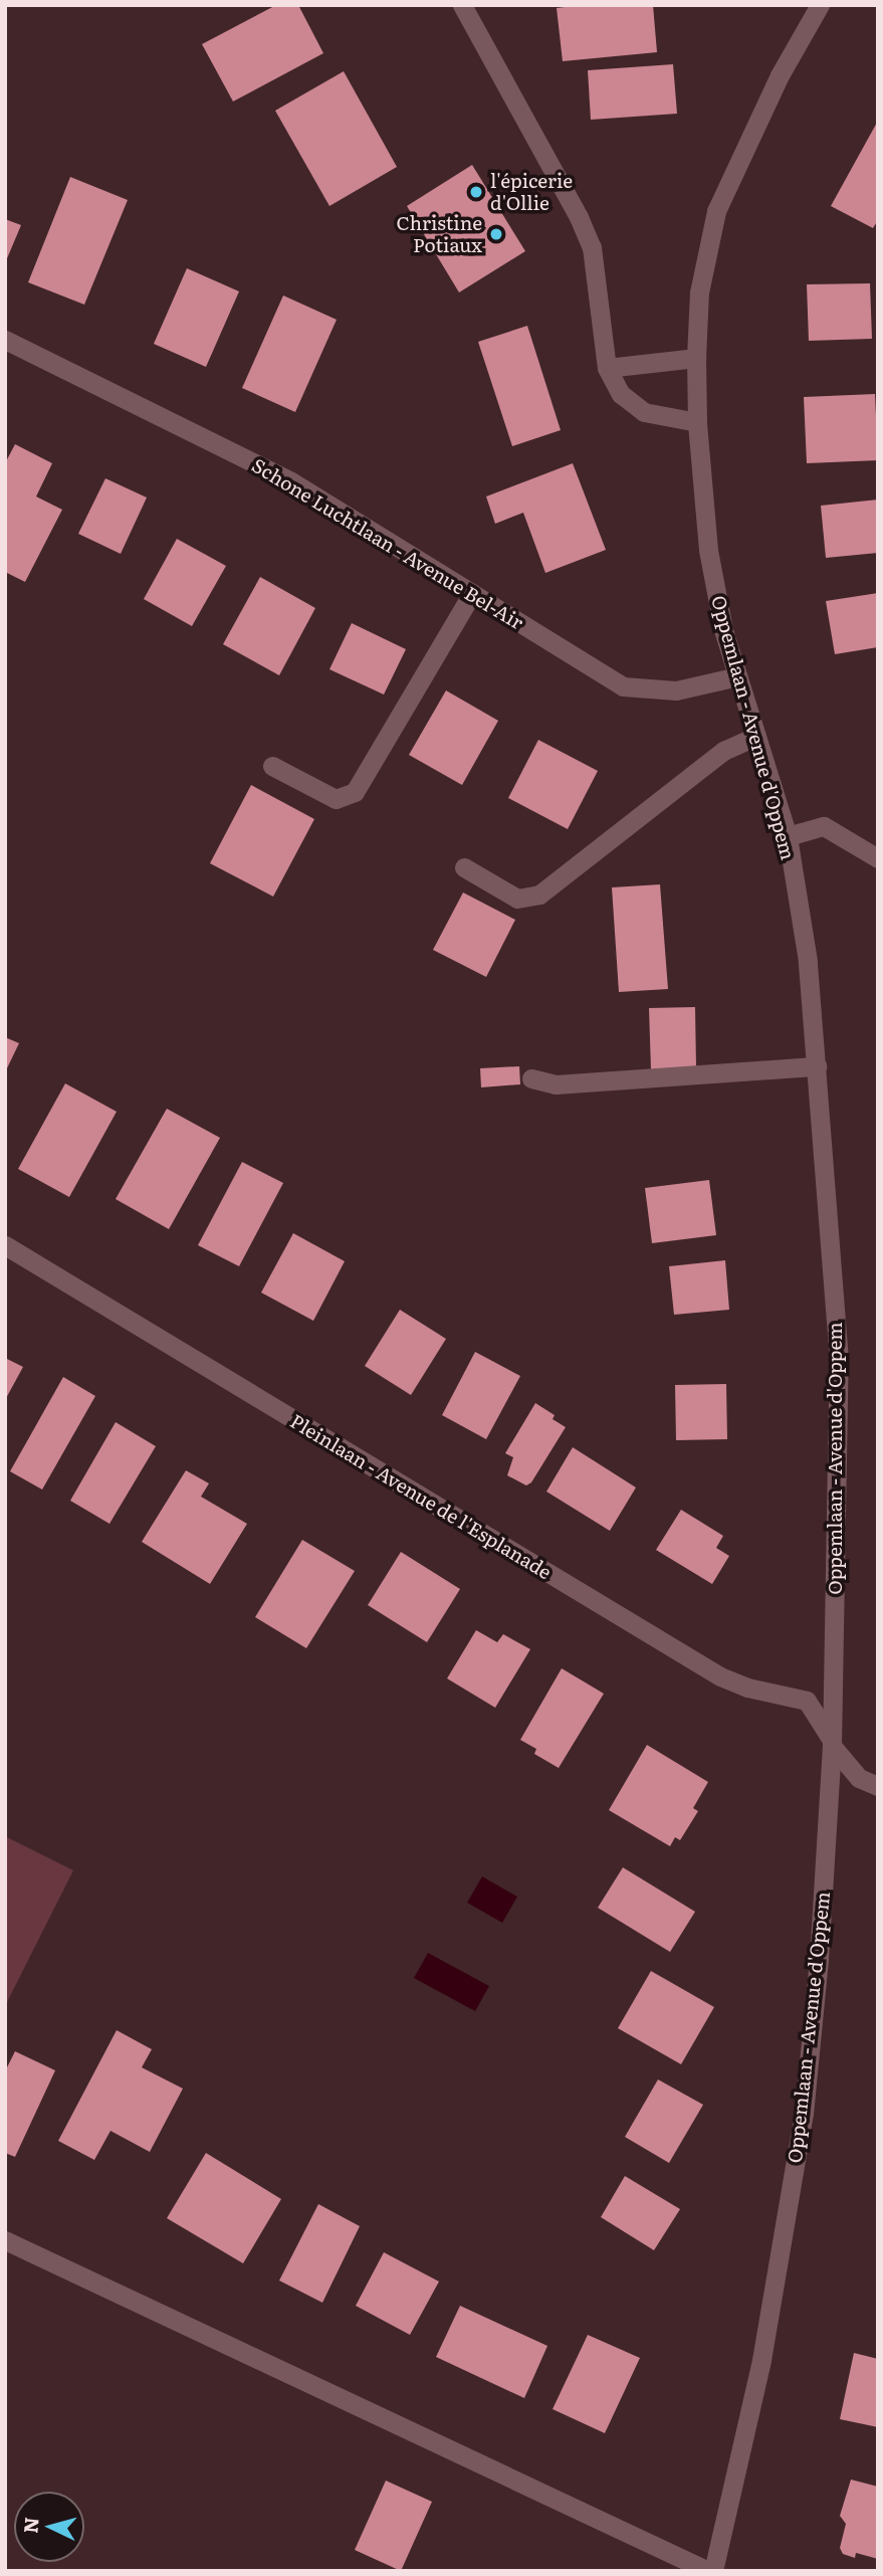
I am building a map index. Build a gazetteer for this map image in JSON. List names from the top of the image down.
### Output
{
  "streets": {
    "street": ["Schone Luchtlaan - Avenue Bel-Air", "Oppemlaan - Avenue d'Oppem", "Pleinlaan - Avenue de l'Esplanade"]
  },
  "crossings": [
    ["Schone Luchtlaan - Avenue Bel-Air", "Oppemlaan - Avenue d'Oppem"],
    ["Oppemlaan - Avenue d'Oppem", "Pleinlaan - Avenue de l'Esplanade"]
  ],
  "places": ["l'épicerie d'Ollie", "Christine Potiaux"],
  "north": "left"
}
